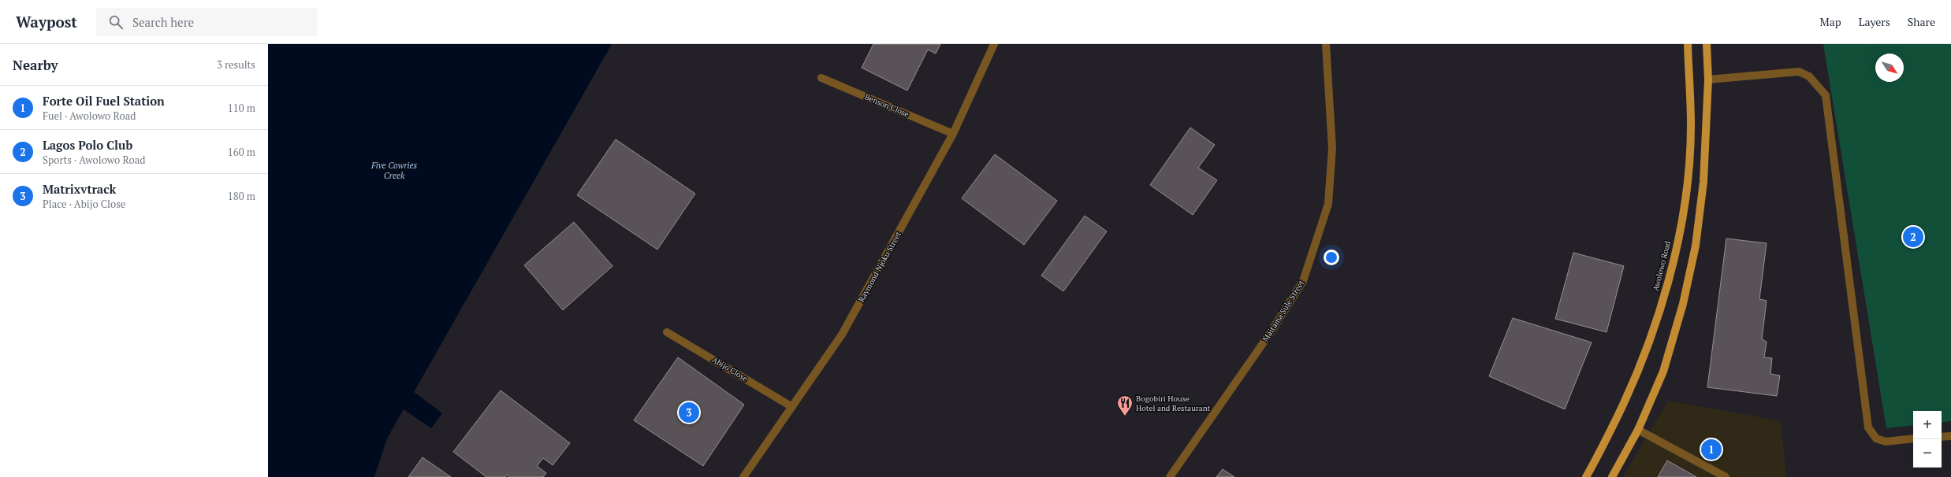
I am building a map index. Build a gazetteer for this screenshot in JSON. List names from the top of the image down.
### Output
{
  "streets": {
    "main road": ["Awolowo Road"],
    "street": [
      "Benson Close",
      "Raymond Njoku Street",
      "Maitama Sule Street",
      "Abijo Close"
    ]
  },
  "crossings": [
    ["Benson Close", "Raymond Njoku Street"],
    ["Raymond Njoku Street", "Abijo Close"]
  ],
  "water": ["Five Cowries Creek"],
  "places": {
    "restaurant": ["Bogobiri House Hotel and Restaurant"]
  },
  "north": "bottom right",
  "page": {
    "header": "Waypost",
    "search": "Search here",
    "nav": ["Map", "Layers", "Share"],
    "heading": ["Nearby", "3 results"],
    "list": [
      {
        "mark": "1",
        "name": "Forte Oil Fuel Station",
        "note": "Fuel · Awolowo Road",
        "value": "110 m"
      },
      {
        "mark": "2",
        "name": "Lagos Polo Club",
        "note": "Sports · Awolowo Road",
        "value": "160 m"
      },
      {
        "mark": "3",
        "name": "Matrixvtrack",
        "note": "Place · Abijo Close",
        "value": "180 m"
      }
    ],
    "pins": ["2", "3", "1"],
    "map_buttons": ["+", "−"]
  }
}
